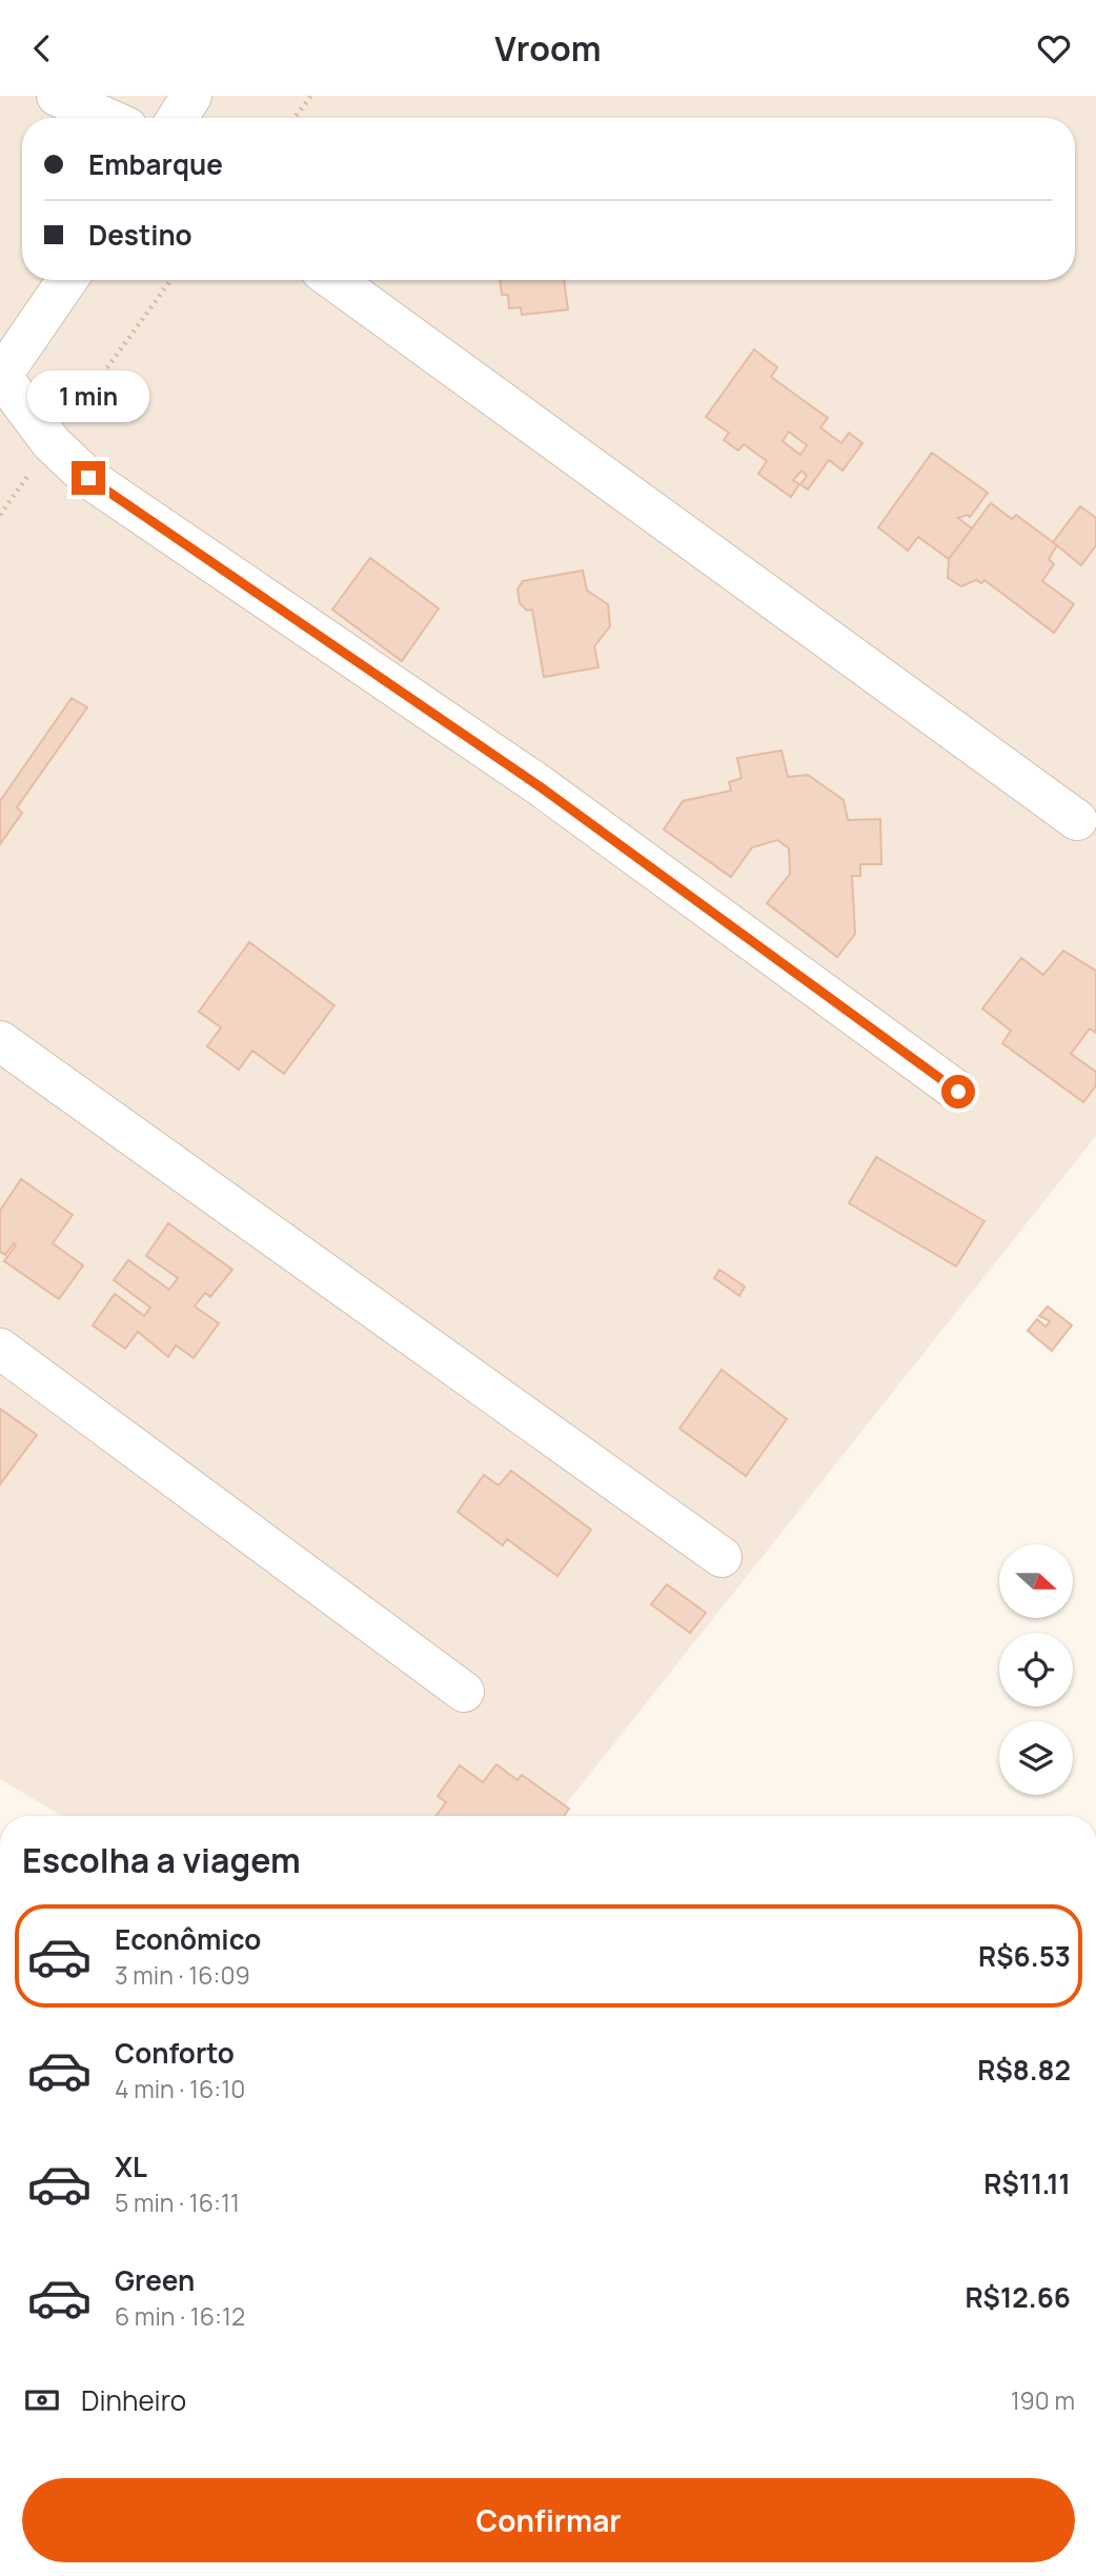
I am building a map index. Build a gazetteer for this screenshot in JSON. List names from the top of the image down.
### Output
{
  "north": "right",
  "page": {
    "header": "Vroom",
    "banner": ["Embarque", "Destino"],
    "bubble": "1 min",
    "heading": "Escolha a viagem",
    "list": [
      {
        "name": "Econômico",
        "note": "3 min · 16:09",
        "value": "R$6.53"
      },
      {
        "name": "Conforto",
        "note": "4 min · 16:10",
        "value": "R$8.82"
      },
      {
        "name": "XL",
        "note": "5 min · 16:11",
        "value": "R$11.11"
      },
      {
        "name": "Green",
        "note": "6 min · 16:12",
        "value": "R$12.66"
      }
    ],
    "pay": ["Dinheiro", "190 m"],
    "buttons": "Confirmar"
  }
}
